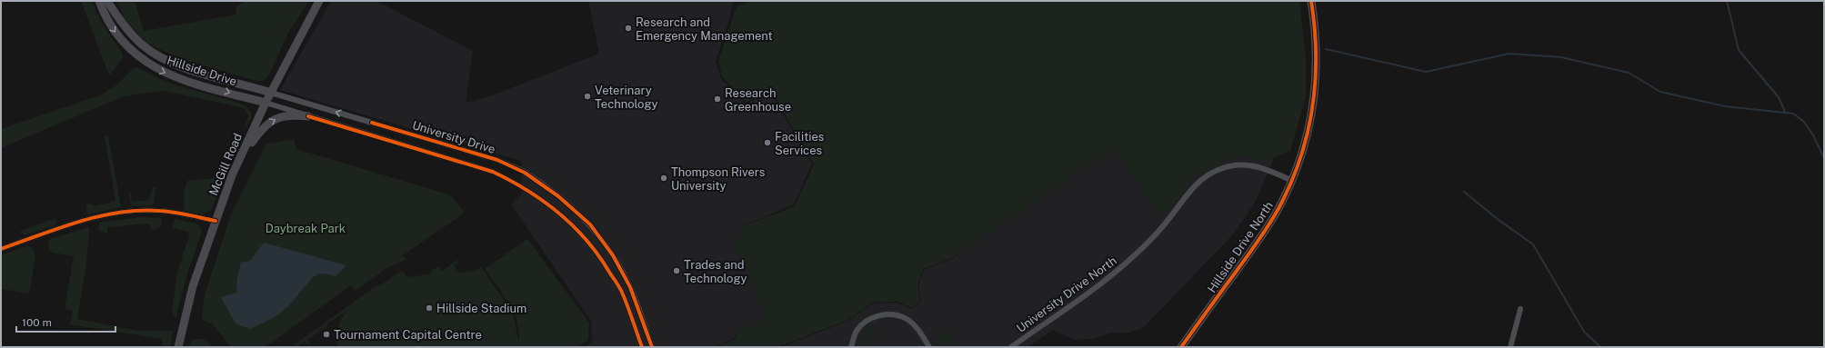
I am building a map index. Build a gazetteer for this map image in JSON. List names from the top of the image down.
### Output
{
  "streets": {
    "main road": ["Hillside Drive", "McGill Road", "Hillside Drive North"],
    "street": ["University Drive", "University Drive North"]
  },
  "crossings": [
    ["Hillside Drive", "University Drive"],
    ["Hillside Drive", "McGill Road"],
    ["University Drive", "McGill Road"]
  ],
  "parks": ["Daybreak Park"],
  "places": [
    "Research and Emergency Management",
    "Veterinary Technology",
    "Research Greenhouse",
    "Facilities Services",
    "Thompson Rivers University",
    "Trades and Technology",
    "Hillside Stadium",
    "Tournament Capital Centre"
  ],
  "scale_bar": "100 m"
}
